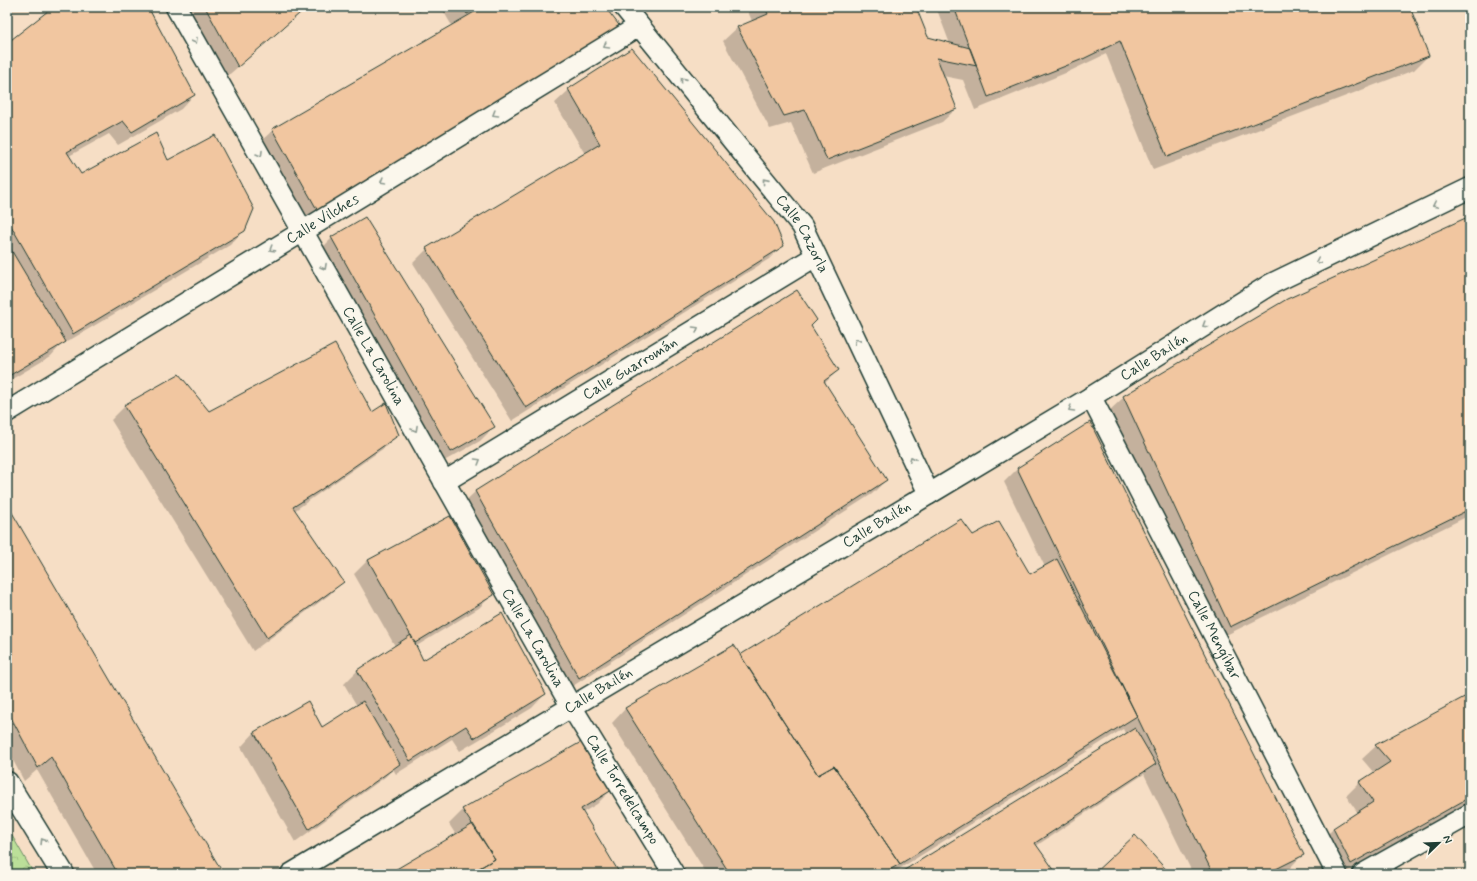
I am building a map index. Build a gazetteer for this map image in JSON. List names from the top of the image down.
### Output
{
  "streets": {
    "street": [
      "Calle Vilches",
      "Calle Cazorla",
      "Calle La Carolina",
      "Calle Bailén",
      "Calle Guarromán",
      "Calle Mengíbar",
      "Calle Torredelcampo"
    ]
  },
  "crossings": [
    ["Calle Vilches", "Calle Cazorla"],
    ["Calle Vilches", "Calle La Carolina"],
    ["Calle Cazorla", "Calle Bailén"],
    ["Calle Cazorla", "Calle Guarromán"],
    ["Calle La Carolina", "Calle Bailén"],
    ["Calle La Carolina", "Calle Guarromán"],
    ["Calle La Carolina", "Calle Torredelcampo"],
    ["Calle Bailén", "Calle Mengíbar"],
    ["Calle Bailén", "Calle Torredelcampo"]
  ],
  "one_way": [
    "Calle Vilches",
    "Calle Cazorla",
    "Calle La Carolina",
    "Calle Bailén",
    "Calle Guarromán"
  ],
  "north": "top right"
}
